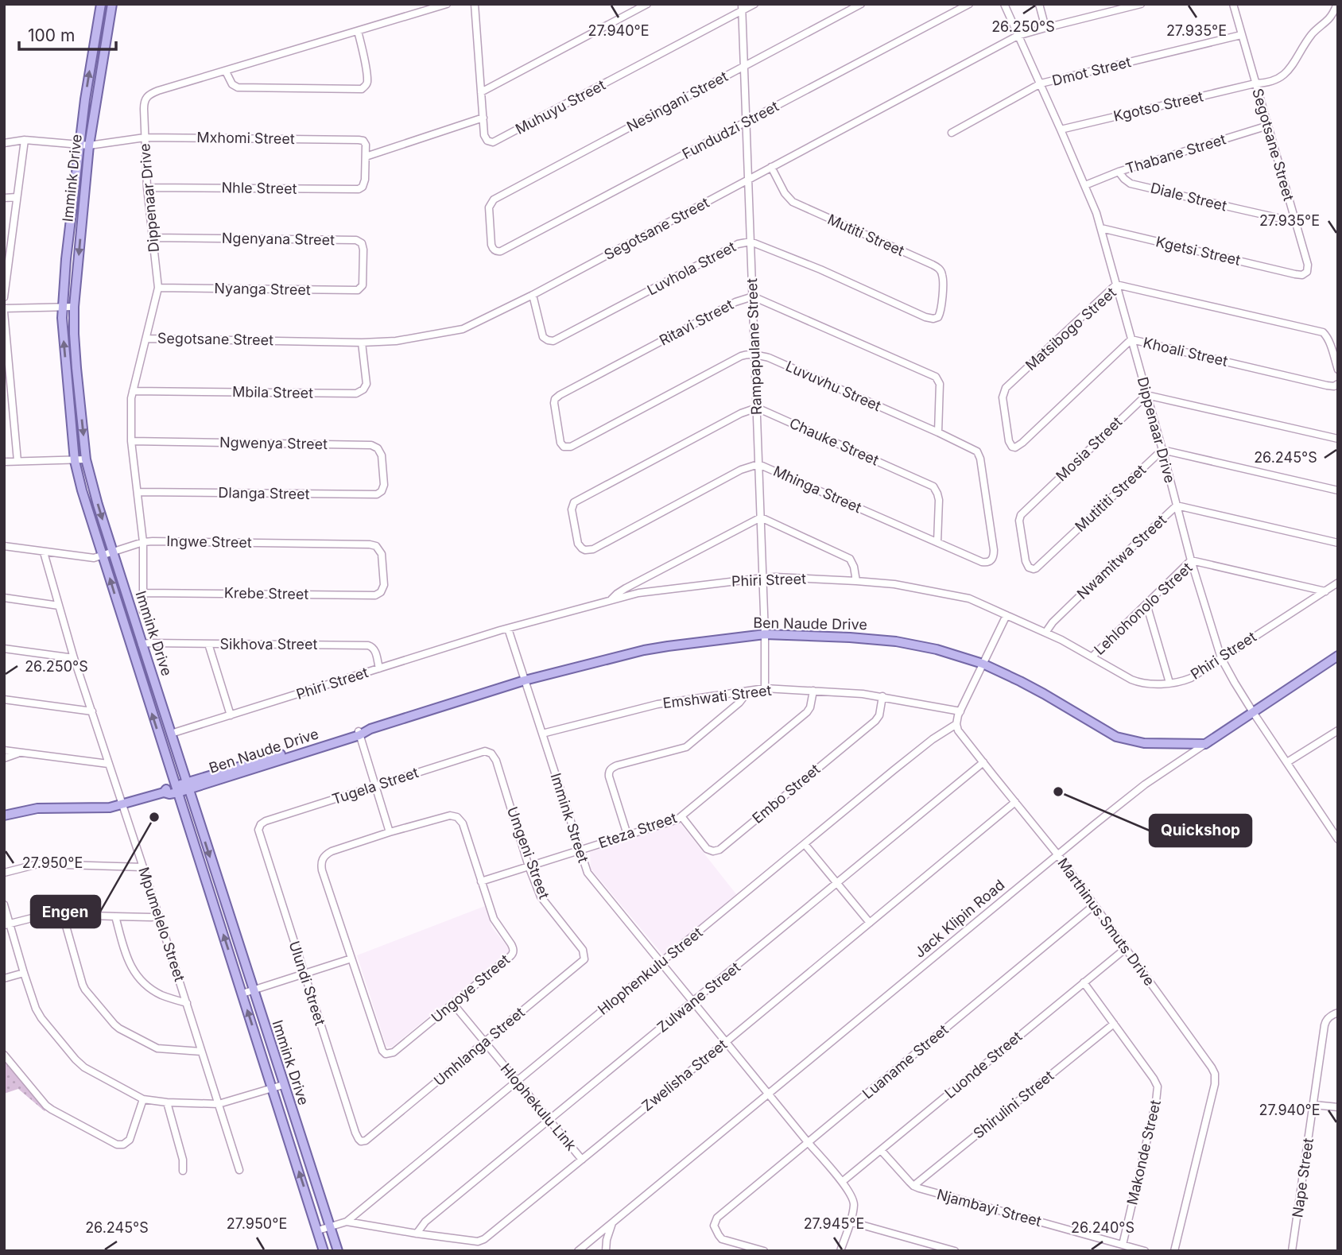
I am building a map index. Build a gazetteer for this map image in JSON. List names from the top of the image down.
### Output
{
  "streets": {
    "main road": ["Immink Drive", "Ben Naude Drive", "Jack Klipin Road"],
    "street": [
      "Dmot Street",
      "Nesingani Street",
      "Kgotso Street",
      "Muhuyu Street",
      "Fundudzi Street",
      "Mxhomi Street",
      "Segotsane Street",
      "Thabane Street",
      "Nhle Street",
      "Diale Street",
      "Dippenaar Drive",
      "Mutiti Street",
      "Ngenyana Street",
      "Kgetsi Street",
      "Luvhola Street",
      "Nyanga Street",
      "Ritavi Street",
      "Matsibogo Street",
      "Rampapulane Street",
      "Khoali Street",
      "Luvuvhu Street",
      "Mbila Street",
      "Chauke Street",
      "Ngwenya Street",
      "Mosia Street",
      "Mhinga Street",
      "Dlanga Street",
      "Mutititi Street",
      "Ingwe Street",
      "Nwamitwa Street",
      "Phiri Street",
      "Krebe Street",
      "Lehlohonolo Street",
      "Sikhova Street",
      "Emshwati Street",
      "Tugela Street",
      "Embo Street",
      "Immink Street",
      "Eteza Street",
      "Umgeni Street",
      "Marthinus Smuts Drive",
      "Mpumelelo Street",
      "Hlophenkulu Street",
      "Ulundi Street",
      "Ungoye Street",
      "Zulwane Street",
      "Umhlanga Street",
      "Luaname Street",
      "Luonde Street",
      "Zwelisha Street",
      "Shirulini Street",
      "Hlophekulu Link",
      "Makonde Street",
      "Nape Street",
      "Njambayi Street"
    ]
  },
  "crossings": [
    ["Dmot Street", "Segotsane Street"],
    ["Dmot Street", "Dippenaar Drive"],
    ["Nesingani Street", "Fundudzi Street"],
    ["Nesingani Street", "Rampapulane Street"],
    ["Kgotso Street", "Segotsane Street"],
    ["Kgotso Street", "Dippenaar Drive"],
    ["Muhuyu Street", "Rampapulane Street"],
    ["Fundudzi Street", "Rampapulane Street"],
    ["Mxhomi Street", "Immink Drive"],
    ["Mxhomi Street", "Nhle Street"],
    ["Mxhomi Street", "Dippenaar Drive"],
    ["Segotsane Street", "Thabane Street"],
    ["Segotsane Street", "Diale Street"],
    ["Segotsane Street", "Dippenaar Drive"],
    ["Segotsane Street", "Mutiti Street"],
    ["Segotsane Street", "Kgetsi Street"],
    ["Segotsane Street", "Luvhola Street"],
    ["Segotsane Street", "Rampapulane Street"],
    ["Segotsane Street", "Mbila Street"],
    ["Thabane Street", "Diale Street"],
    ["Thabane Street", "Dippenaar Drive"],
    ["Immink Drive", "Ingwe Street"],
    ["Immink Drive", "Phiri Street"],
    ["Immink Drive", "Ben Naude Drive"],
    ["Immink Drive", "Sikhova Street"],
    ["Immink Drive", "Zwelisha Street"],
    ["Nhle Street", "Dippenaar Drive"],
    ["Dippenaar Drive", "Ngenyana Street"],
    ["Dippenaar Drive", "Kgetsi Street"],
    ["Dippenaar Drive", "Nyanga Street"],
    ["Dippenaar Drive", "Matsibogo Street"],
    ["Dippenaar Drive", "Khoali Street"],
    ["Dippenaar Drive", "Mbila Street"],
    ["Dippenaar Drive", "Ngwenya Street"],
    ["Dippenaar Drive", "Mosia Street"],
    ["Dippenaar Drive", "Dlanga Street"],
    ["Dippenaar Drive", "Mutititi Street"],
    ["Dippenaar Drive", "Ingwe Street"],
    ["Dippenaar Drive", "Nwamitwa Street"],
    ["Dippenaar Drive", "Phiri Street"],
    ["Dippenaar Drive", "Krebe Street"],
    ["Dippenaar Drive", "Lehlohonolo Street"],
    ["Dippenaar Drive", "Jack Klipin Road"],
    ["Mutiti Street", "Luvhola Street"],
    ["Ngenyana Street", "Nyanga Street"],
    ["Luvhola Street", "Rampapulane Street"],
    ["Ritavi Street", "Rampapulane Street"],
    ["Ritavi Street", "Luvuvhu Street"],
    ["Matsibogo Street", "Khoali Street"],
    ["Rampapulane Street", "Luvuvhu Street"],
    ["Rampapulane Street", "Chauke Street"],
    ["Rampapulane Street", "Mhinga Street"],
    ["Rampapulane Street", "Phiri Street"],
    ["Rampapulane Street", "Ben Naude Drive"],
    ["Rampapulane Street", "Emshwati Street"],
    ["Luvuvhu Street", "Mhinga Street"],
    ["Chauke Street", "Mhinga Street"],
    ["Ngwenya Street", "Dlanga Street"],
    ["Mosia Street", "Mutititi Street"],
    ["Ingwe Street", "Krebe Street"],
    ["Ingwe Street", "Mpumelelo Street"],
    ["Nwamitwa Street", "Phiri Street"],
    ["Phiri Street", "Lehlohonolo Street"],
    ["Phiri Street", "Sikhova Street"],
    ["Phiri Street", "Immink Street"],
    ["Ben Naude Drive", "Immink Street"],
    ["Ben Naude Drive", "Jack Klipin Road"],
    ["Ben Naude Drive", "Mpumelelo Street"],
    ["Emshwati Street", "Embo Street"],
    ["Emshwati Street", "Immink Street"],
    ["Emshwati Street", "Eteza Street"],
    ["Tugela Street", "Umgeni Street"],
    ["Tugela Street", "Ulundi Street"],
    ["Embo Street", "Eteza Street"],
    ["Immink Street", "Eteza Street"],
    ["Immink Street", "Jack Klipin Road"],
    ["Immink Street", "Hlophenkulu Street"],
    ["Immink Street", "Zulwane Street"],
    ["Immink Street", "Luaname Street"],
    ["Immink Street", "Luonde Street"],
    ["Immink Street", "Zwelisha Street"],
    ["Eteza Street", "Umgeni Street"],
    ["Eteza Street", "Ungoye Street"],
    ["Umgeni Street", "Umhlanga Street"],
    ["Jack Klipin Road", "Marthinus Smuts Drive"],
    ["Marthinus Smuts Drive", "Hlophenkulu Street"],
    ["Marthinus Smuts Drive", "Zulwane Street"],
    ["Marthinus Smuts Drive", "Luaname Street"],
    ["Marthinus Smuts Drive", "Luonde Street"],
    ["Marthinus Smuts Drive", "Zwelisha Street"],
    ["Hlophenkulu Street", "Zwelisha Street"],
    ["Hlophenkulu Street", "Hlophekulu Link"],
    ["Ulundi Street", "Umhlanga Street"],
    ["Ungoye Street", "Hlophekulu Link"],
    ["Zulwane Street", "Zwelisha Street"],
    ["Zulwane Street", "Hlophekulu Link"],
    ["Umhlanga Street", "Hlophekulu Link"],
    ["Luonde Street", "Makonde Street"],
    ["Zwelisha Street", "Hlophekulu Link"],
    ["Shirulini Street", "Makonde Street"],
    ["Shirulini Street", "Njambayi Street"],
    ["Makonde Street", "Njambayi Street"]
  ],
  "places": ["Quickshop", "Engen"],
  "scale_bar": "100 m",
  "coordinates": [
    "26.250°S",
    "27.940°E",
    "27.935°E",
    "26.245°S",
    "27.950°E",
    "27.945°E",
    "26.240°S"
  ]
}
